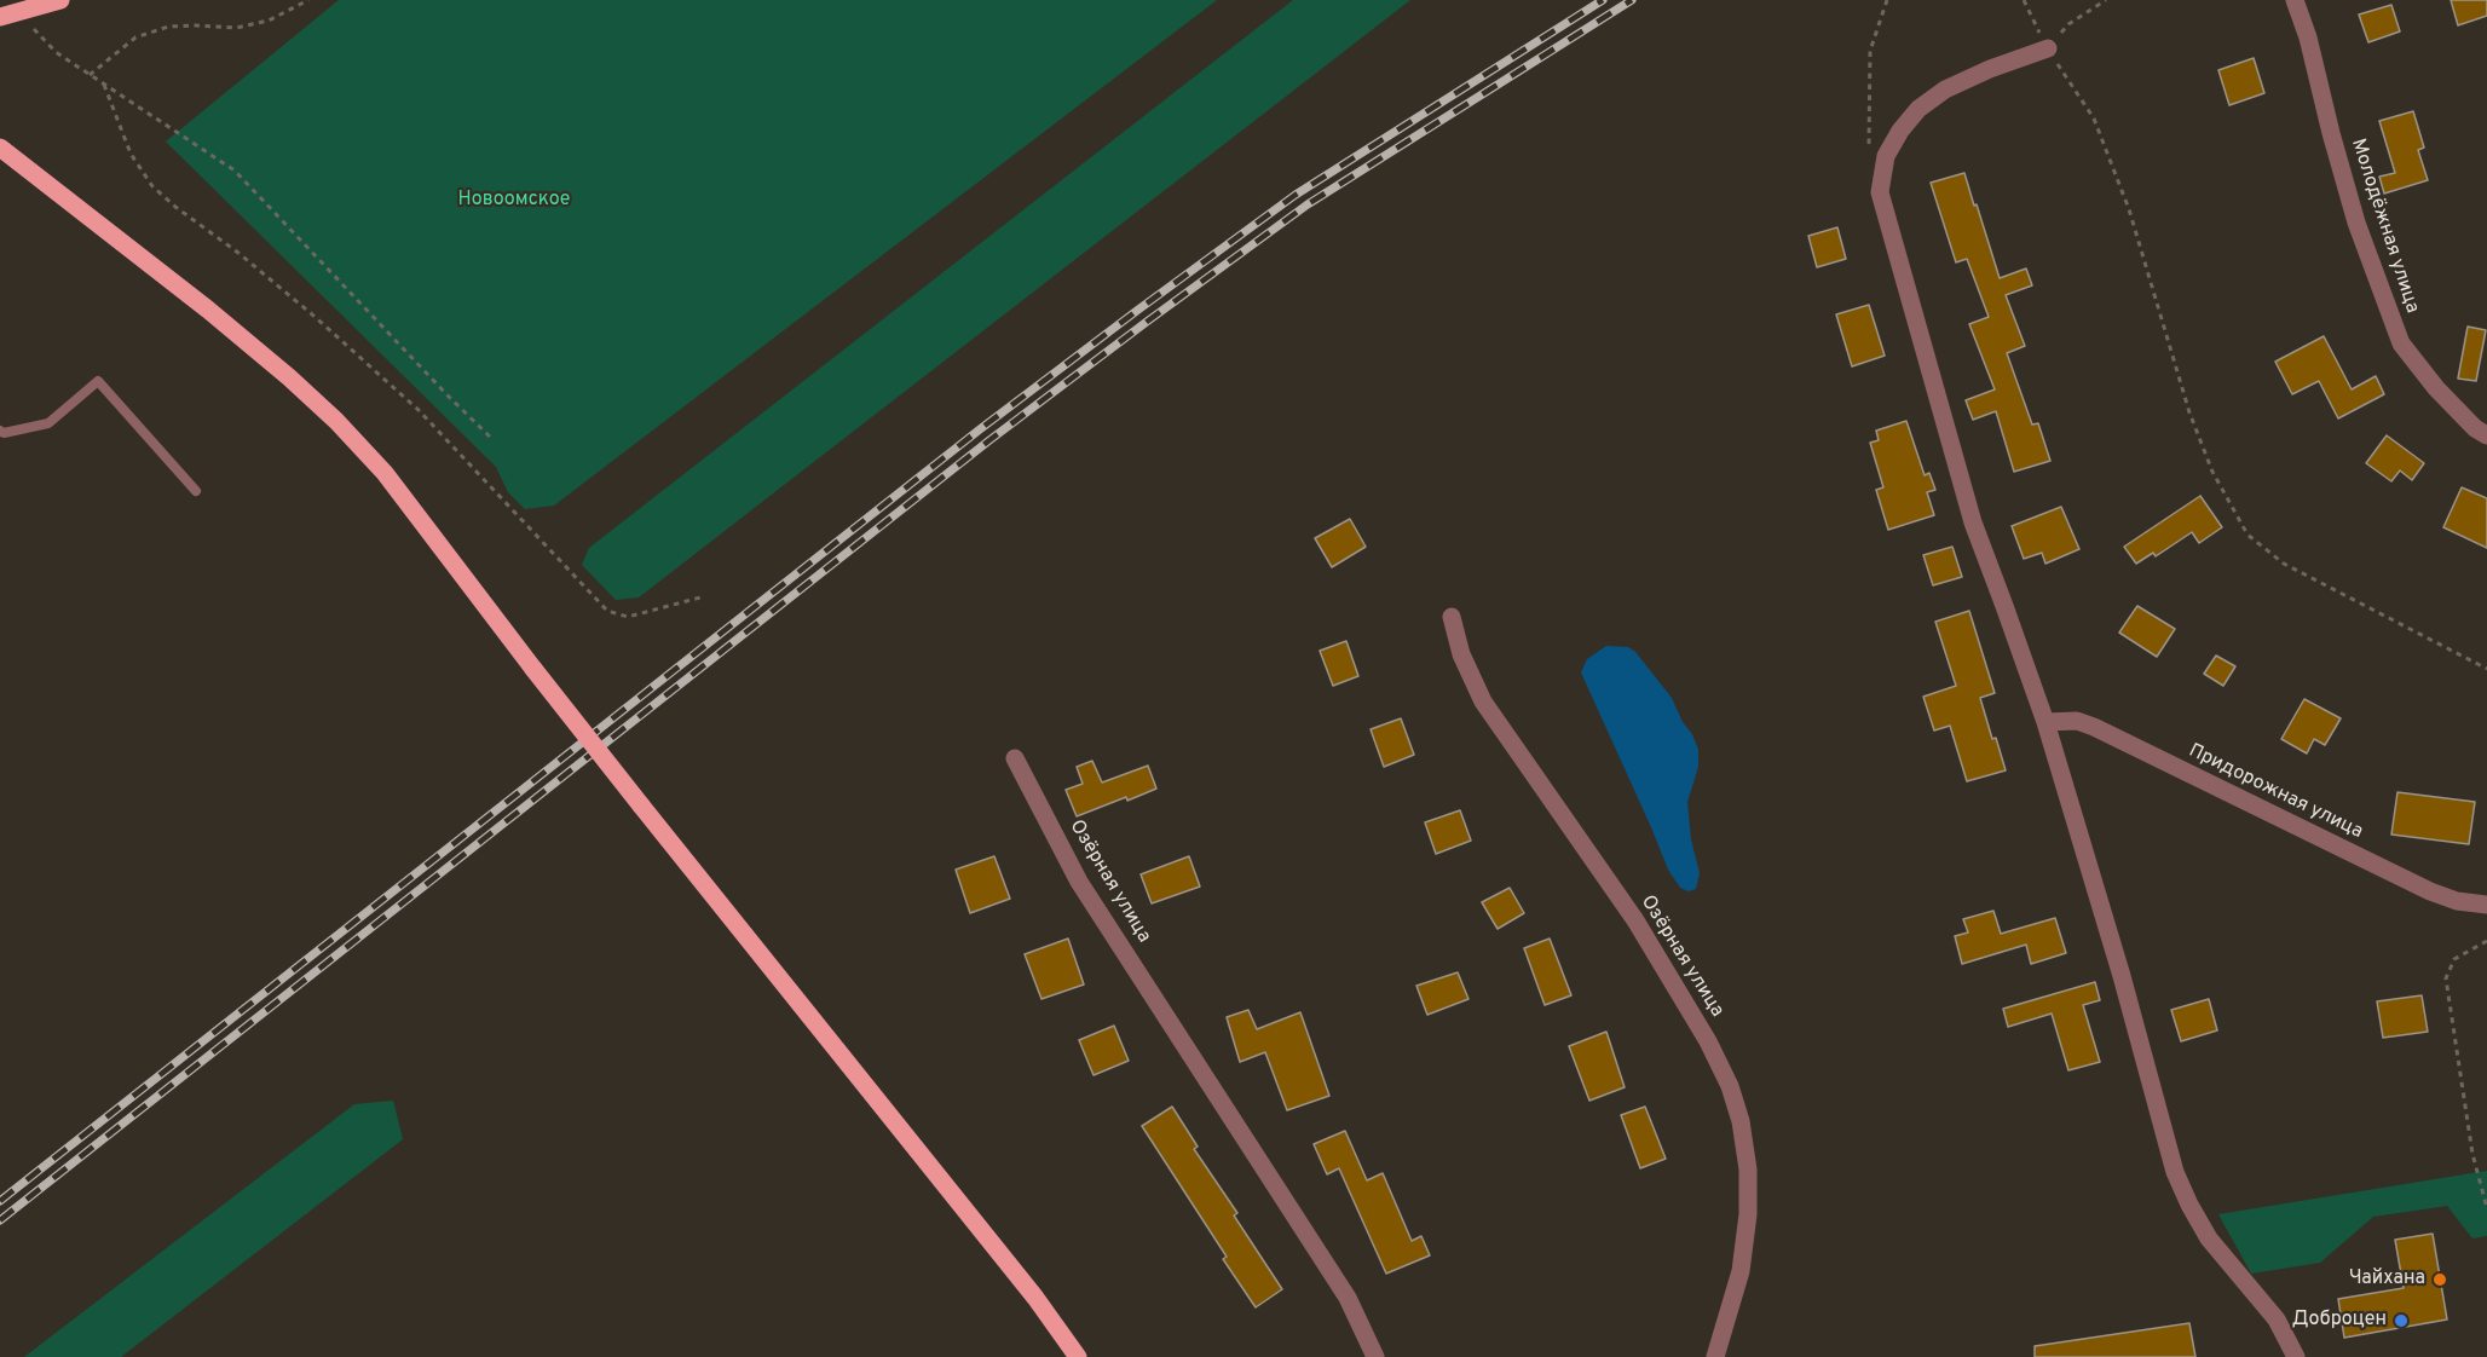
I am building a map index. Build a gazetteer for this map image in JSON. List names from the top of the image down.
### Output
{
  "streets": {
    "street": ["Молодёжная улица", "Придорожная улица", "Озёрная улица"]
  },
  "parks": ["Новоомское"],
  "places": ["Чайхана", "Доброцен"]
}
